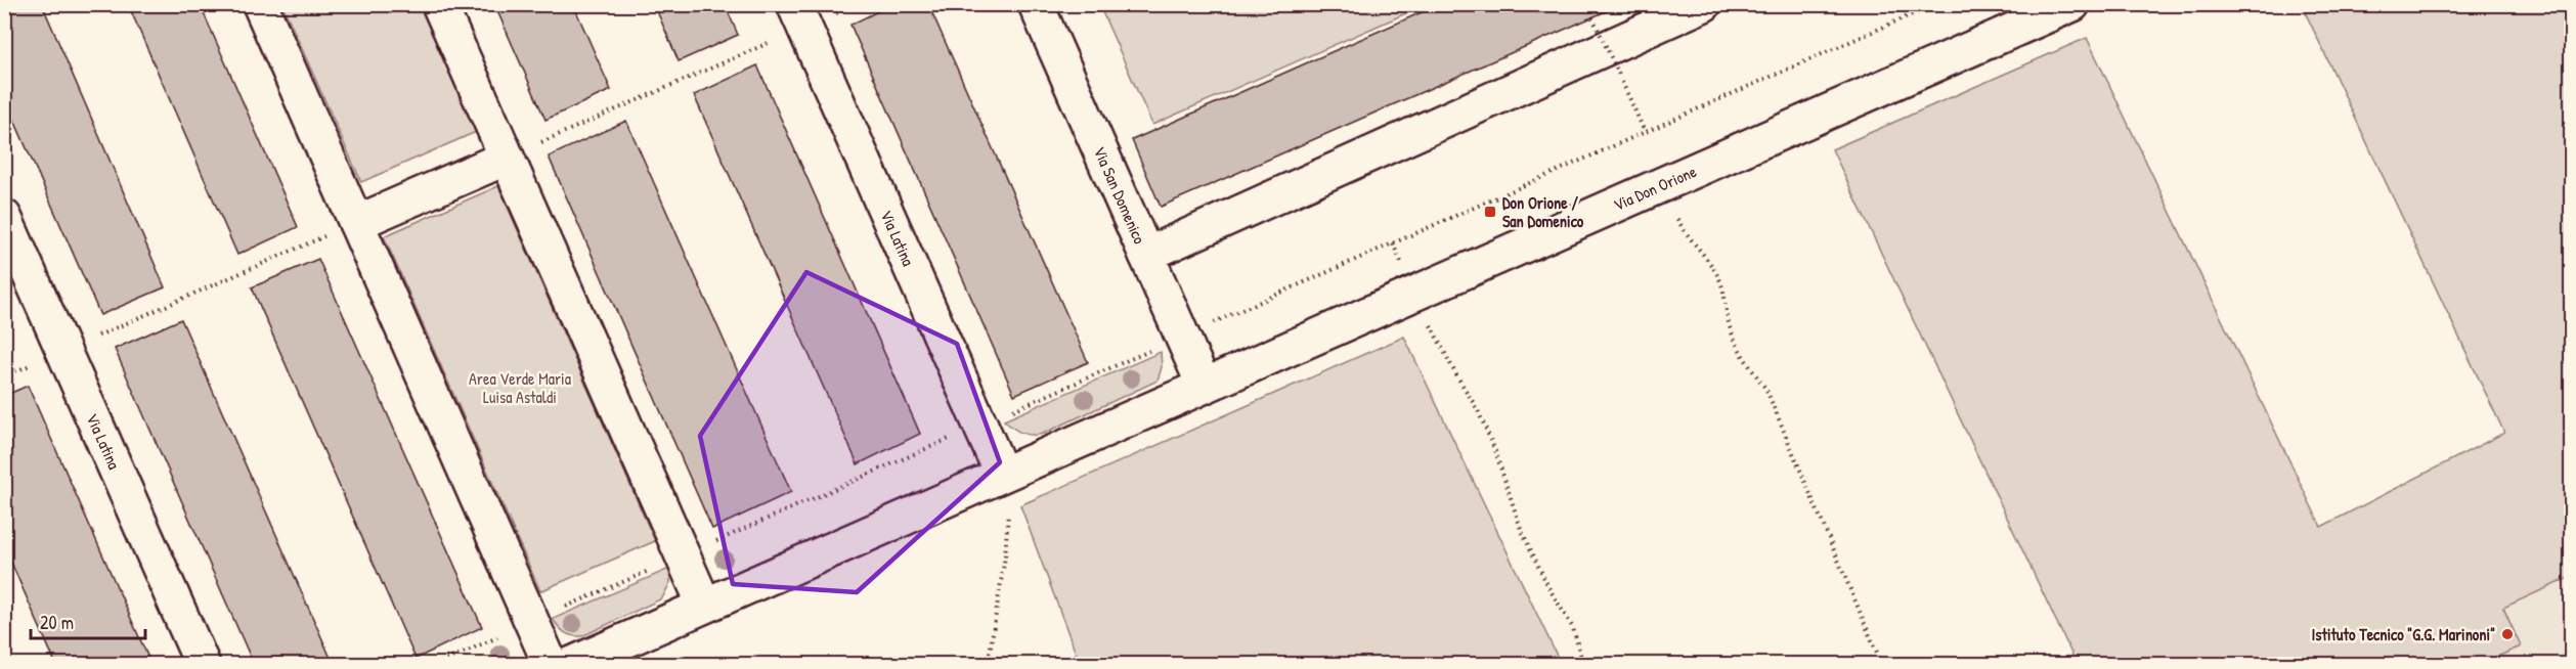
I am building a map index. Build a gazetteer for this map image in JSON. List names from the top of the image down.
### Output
{
  "streets": {
    "street": ["Via Don Orione", "Via San Domenico", "Via Latina"]
  },
  "crossings": [
    ["Via Don Orione", "Via San Domenico"]
  ],
  "parks": ["Area Verde Maria Luisa Astaldi"],
  "places": {
    "transit": ["Don Orione / San Domenico"],
    "other": ["Istituto Tecnico \"G.G. Marinoni\""]
  },
  "scale_bar": "20 m"
}
